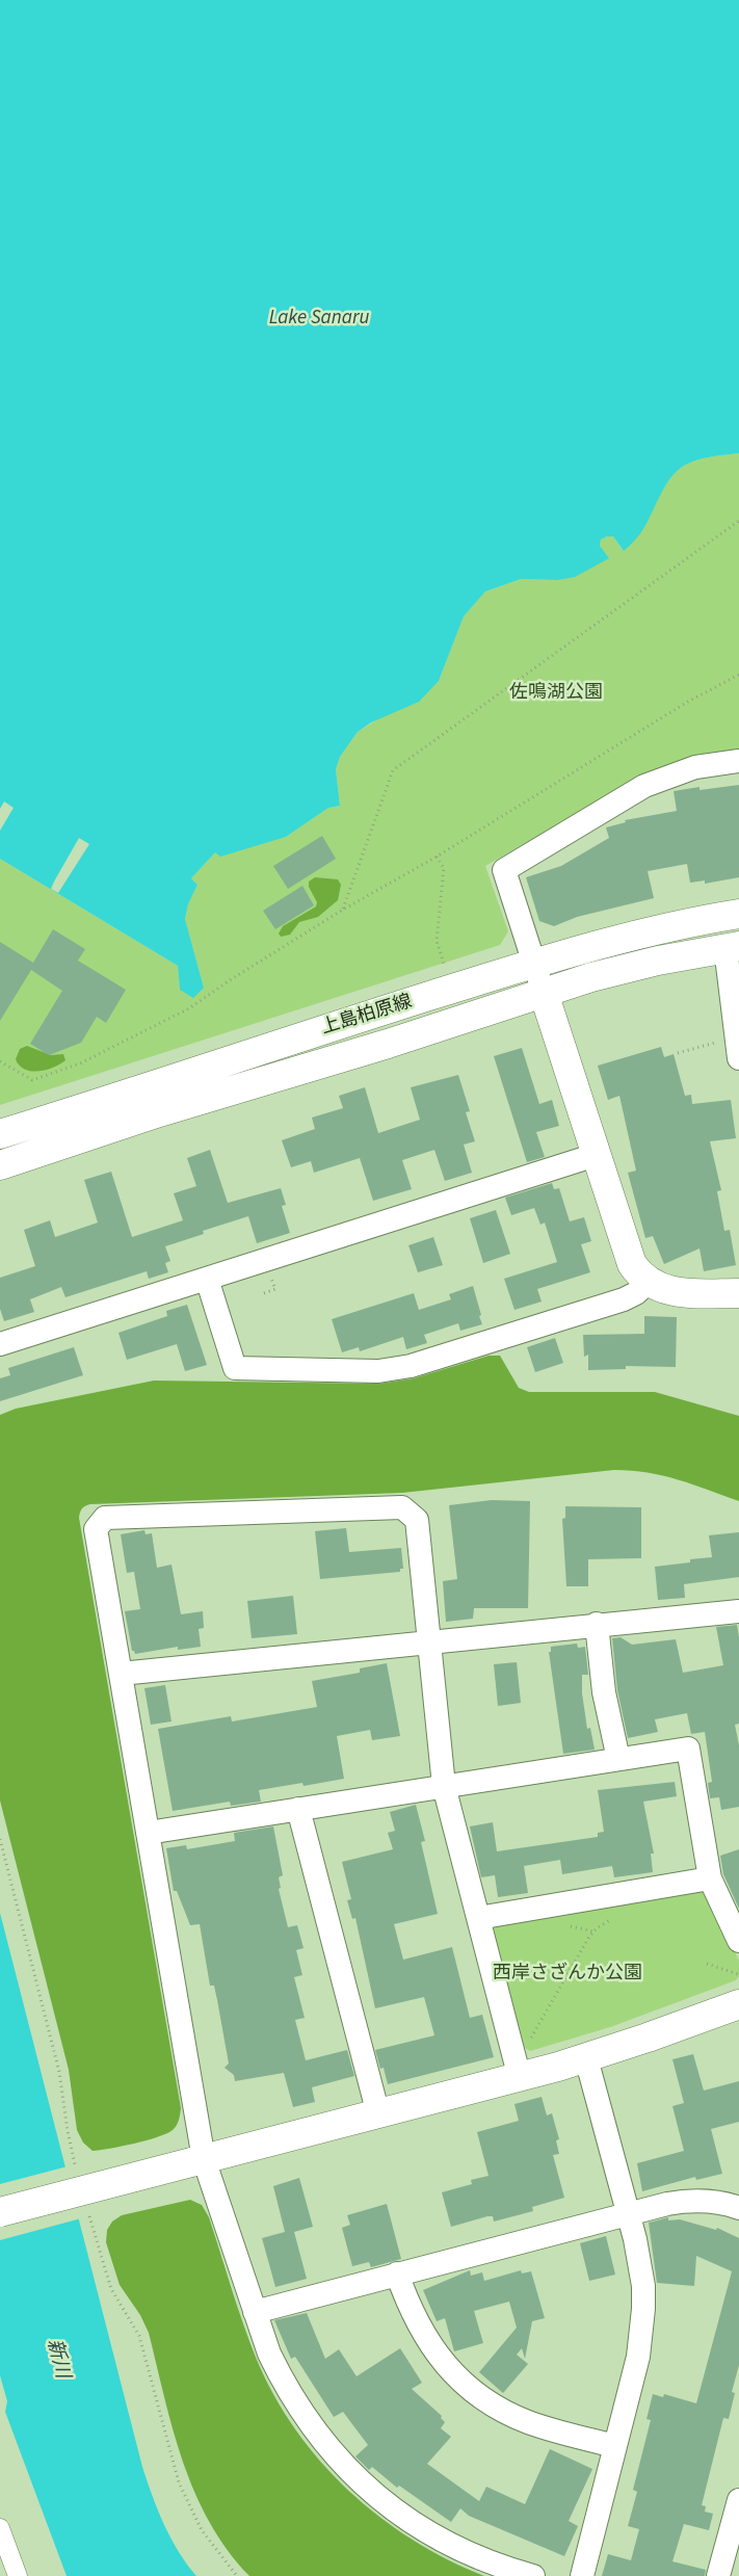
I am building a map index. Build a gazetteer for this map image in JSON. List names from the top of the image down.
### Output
{
  "streets": {
    "street": ["上島柏原線"]
  },
  "water": ["Lake Sanaru", "新川"],
  "parks": ["佐鳴湖公園", "西岸さざんか公園"]
}
